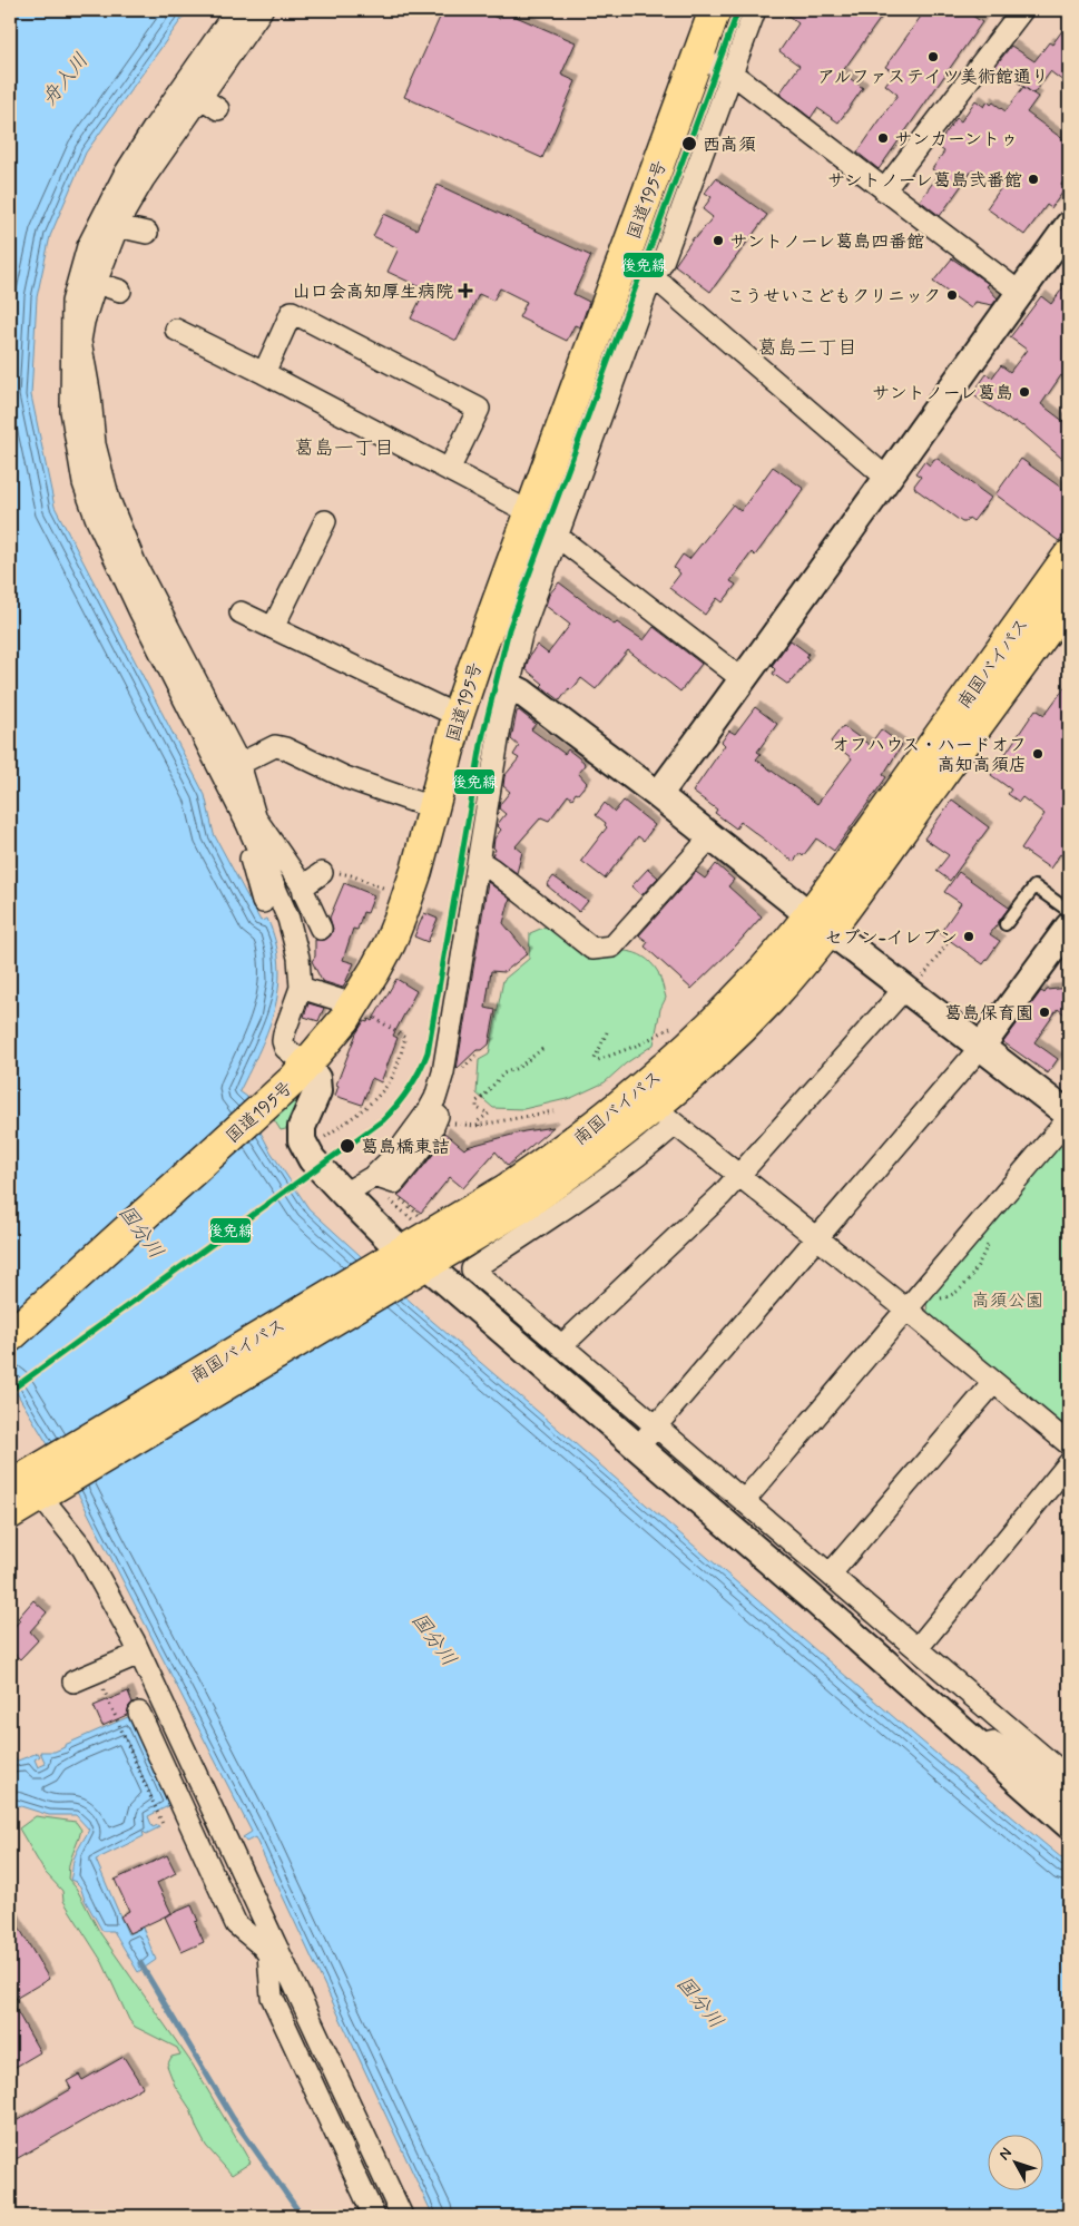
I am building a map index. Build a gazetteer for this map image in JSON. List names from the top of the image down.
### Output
{
  "streets": {
    "highway": ["国道195号", "南国バイパス"]
  },
  "districts": ["葛島二丁目", "葛島一丁目"],
  "water": ["舟入川", "国分川"],
  "parks": ["高須公園"],
  "places": {
    "other": [
      "アルファステイツ美術館通り",
      "サンカーントゥ",
      "西高須",
      "サントノーレ葛島弐番館",
      "サントノーレ葛島四番館",
      "こうせいこどもクリニック",
      "サントノーレ葛島",
      "オフハウス・ハードオフ 高知高須店",
      "セブン-イレブン",
      "葛島保育園",
      "葛島橋東詰"
    ],
    "health": ["山口会高知厚生病院"]
  },
  "lines": ["transit line 後免線"],
  "north": "top left"
}
